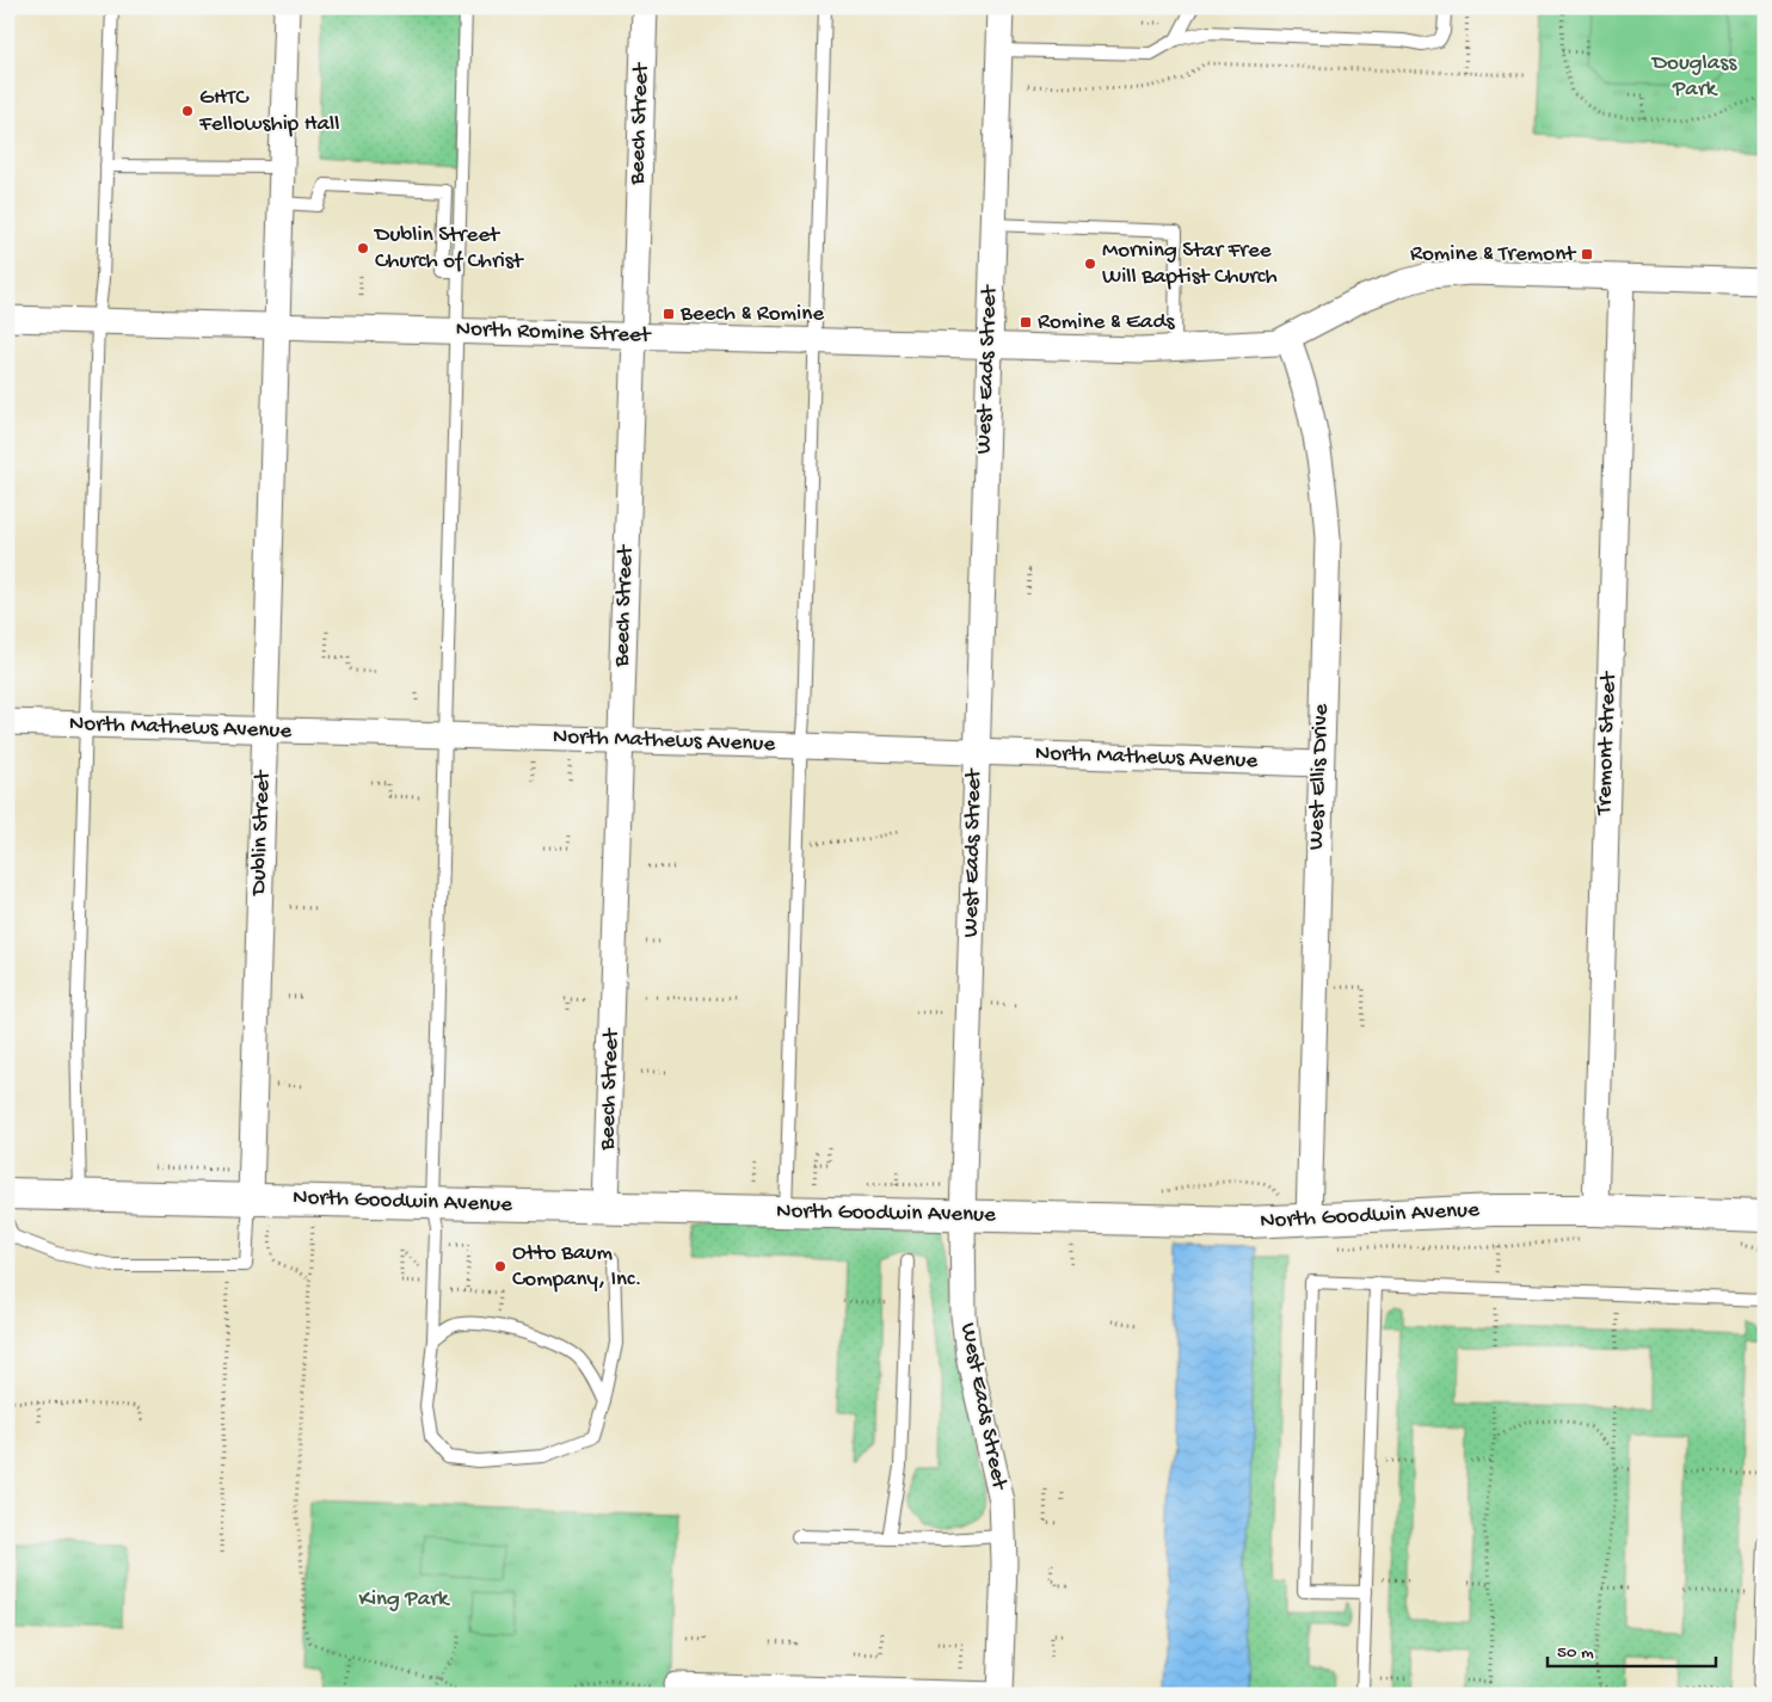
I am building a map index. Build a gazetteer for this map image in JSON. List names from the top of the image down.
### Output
{
  "streets": {
    "street": [
      "Beech Street",
      "North Romine Street",
      "West Eads Street",
      "North Mathews Avenue",
      "Tremont Street",
      "West Ellis Drive",
      "Dublin Street",
      "North Goodwin Avenue"
    ]
  },
  "crossings": [
    ["Beech Street", "North Romine Street"],
    ["Beech Street", "North Mathews Avenue"],
    ["Beech Street", "North Goodwin Avenue"],
    ["North Romine Street", "West Eads Street"],
    ["North Romine Street", "Tremont Street"],
    ["North Romine Street", "West Ellis Drive"],
    ["North Romine Street", "Dublin Street"],
    ["West Eads Street", "North Mathews Avenue"],
    ["West Eads Street", "North Goodwin Avenue"],
    ["North Mathews Avenue", "West Ellis Drive"],
    ["North Mathews Avenue", "Dublin Street"],
    ["Tremont Street", "North Goodwin Avenue"],
    ["West Ellis Drive", "North Goodwin Avenue"],
    ["Dublin Street", "North Goodwin Avenue"]
  ],
  "parks": ["Douglass Park", "King Park"],
  "places": {
    "other": [
      "GHTC Fellowship Hall",
      "Dublin Street Church of Christ",
      "Morning Star Free Will Baptist Church",
      "Otto Baum Company, Inc."
    ],
    "transit": ["Romine & Tremont", "Beech & Romine", "Romine & Eads"]
  },
  "scale_bar": "50 m"
}
